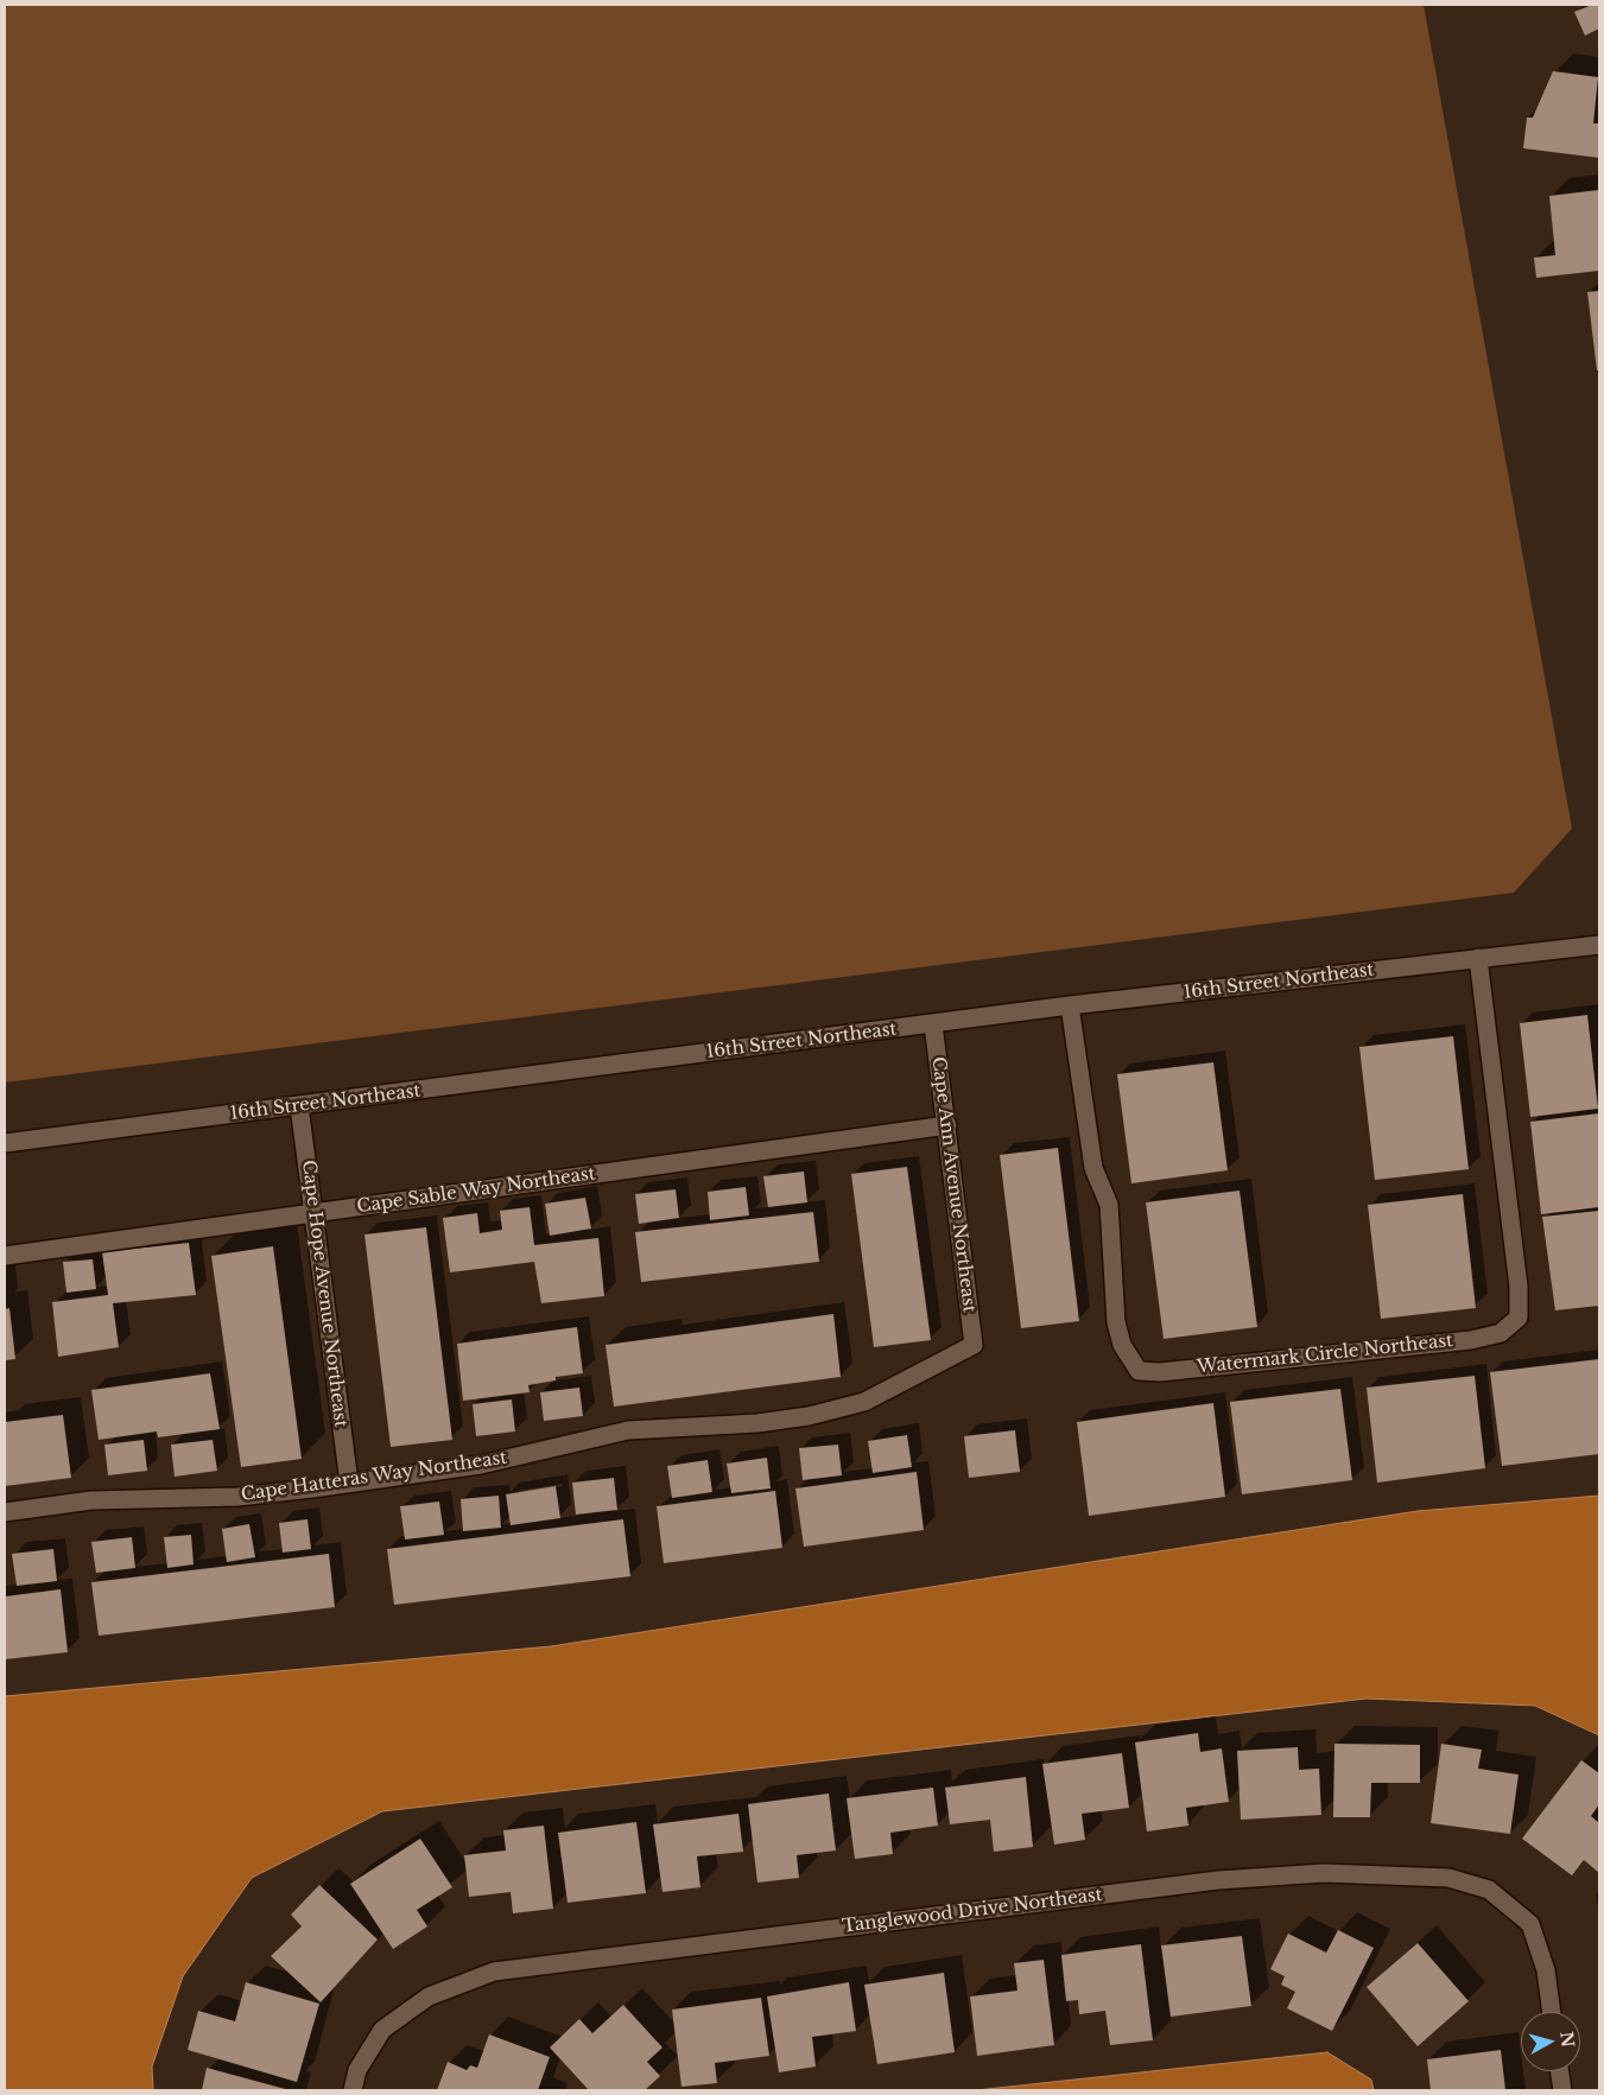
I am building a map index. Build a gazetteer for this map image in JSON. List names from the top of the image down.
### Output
{
  "streets": {
    "street": [
      "16th Street Northeast",
      "Cape Ann Avenue Northeast",
      "Cape Sable Way Northeast",
      "Cape Hope Avenue Northeast",
      "Watermark Circle Northeast",
      "Cape Hatteras Way Northeast",
      "Tanglewood Drive Northeast"
    ]
  },
  "crossings": [
    ["16th Street Northeast", "Cape Ann Avenue Northeast"],
    ["16th Street Northeast", "Cape Hope Avenue Northeast"],
    ["16th Street Northeast", "Watermark Circle Northeast"],
    ["Cape Ann Avenue Northeast", "Cape Sable Way Northeast"],
    ["Cape Ann Avenue Northeast", "Cape Hatteras Way Northeast"],
    ["Cape Sable Way Northeast", "Cape Hope Avenue Northeast"],
    ["Cape Hope Avenue Northeast", "Cape Hatteras Way Northeast"]
  ],
  "north": "right"
}
